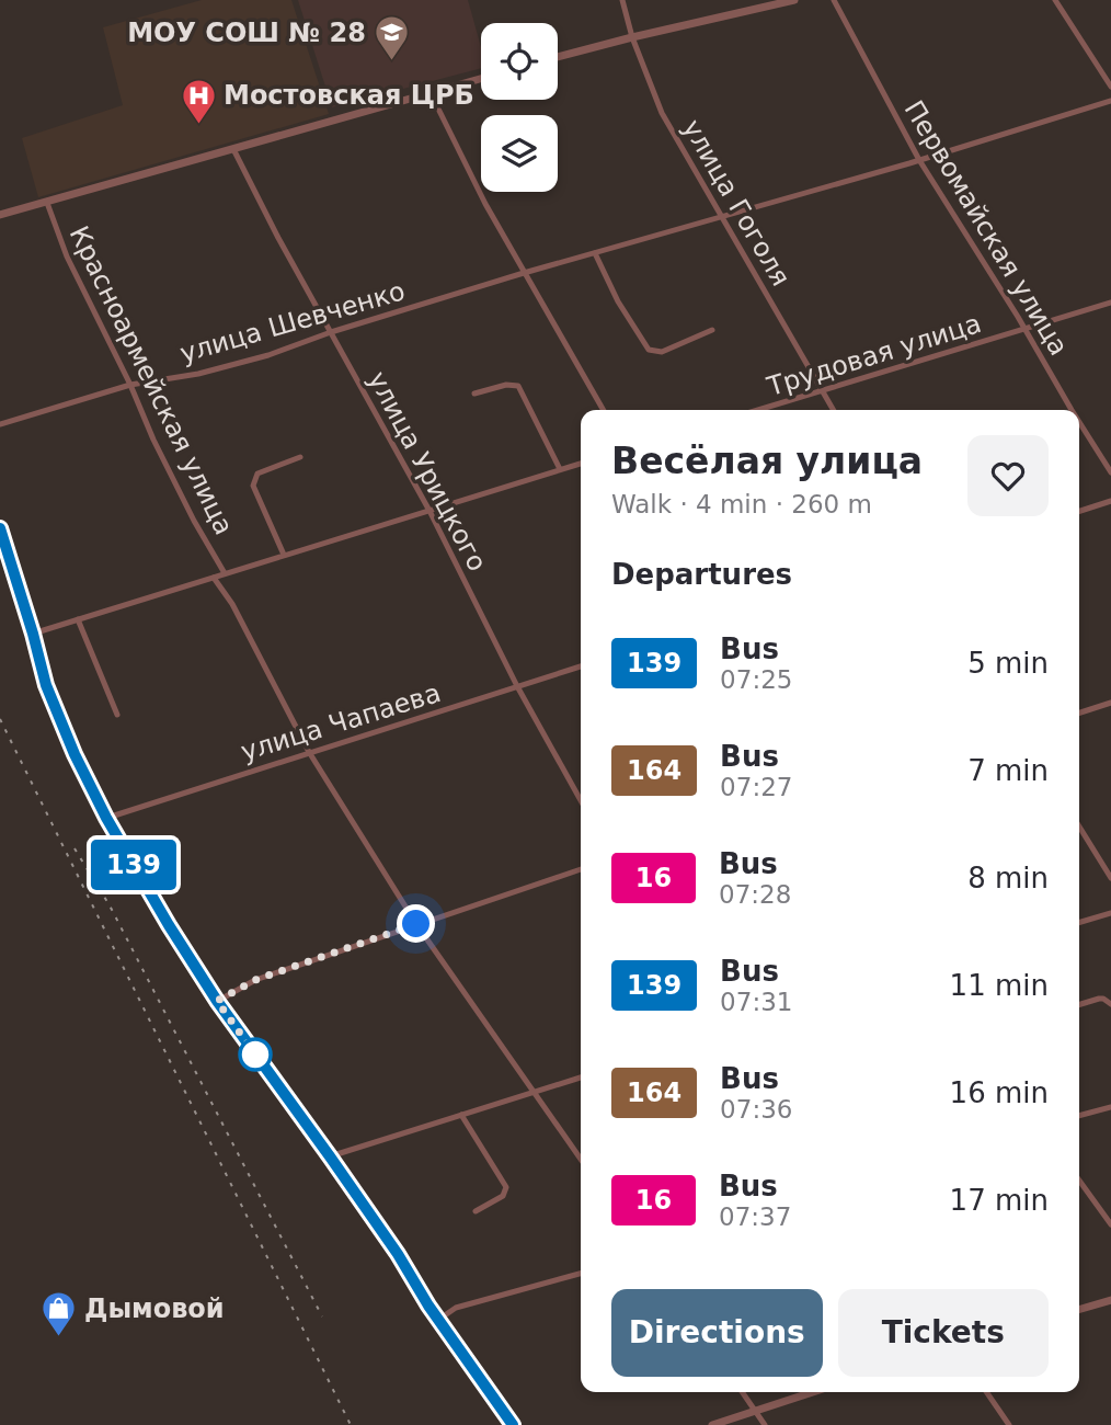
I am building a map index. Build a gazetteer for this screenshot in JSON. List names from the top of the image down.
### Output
{
  "streets": {
    "street": [
      "улица Гоголя",
      "Первомайская улица",
      "улица Шевченко",
      "Трудовая улица",
      "Красноармейская улица",
      "улица Урицкого",
      "улица Чапаева"
    ]
  },
  "crossings": [
    ["улица Гоголя", "улица Шевченко"],
    ["улица Гоголя", "Трудовая улица"],
    ["Первомайская улица", "улица Шевченко"],
    ["Первомайская улица", "Трудовая улица"],
    ["улица Шевченко", "Красноармейская улица"],
    ["улица Шевченко", "улица Урицкого"],
    ["Красноармейская улица", "улица Чапаева"],
    ["улица Урицкого", "улица Чапаева"]
  ],
  "places": {
    "school or university": ["МОУ СОШ № 28"],
    "hospital": ["Мостовская ЦРБ"],
    "shop": ["Дымовой"]
  },
  "lines": ["bus line 139"],
  "page": {
    "on_map": "139",
    "heading": [
      ["Весёлая улица", "Walk · 4 min · 260 m"],
      "Departures"
    ],
    "list": [
      {
        "mark": "139",
        "name": "Bus",
        "note": "07:25",
        "value": "5 min"
      },
      {
        "mark": "164",
        "name": "Bus",
        "note": "07:27",
        "value": "7 min"
      },
      {
        "mark": "16",
        "name": "Bus",
        "note": "07:28",
        "value": "8 min"
      },
      {
        "mark": "139",
        "name": "Bus",
        "note": "07:31",
        "value": "11 min"
      },
      {
        "mark": "164",
        "name": "Bus",
        "note": "07:36",
        "value": "16 min"
      },
      {
        "mark": "16",
        "name": "Bus",
        "note": "07:37",
        "value": "17 min"
      }
    ],
    "buttons": ["Directions", "Tickets"]
  }
}
